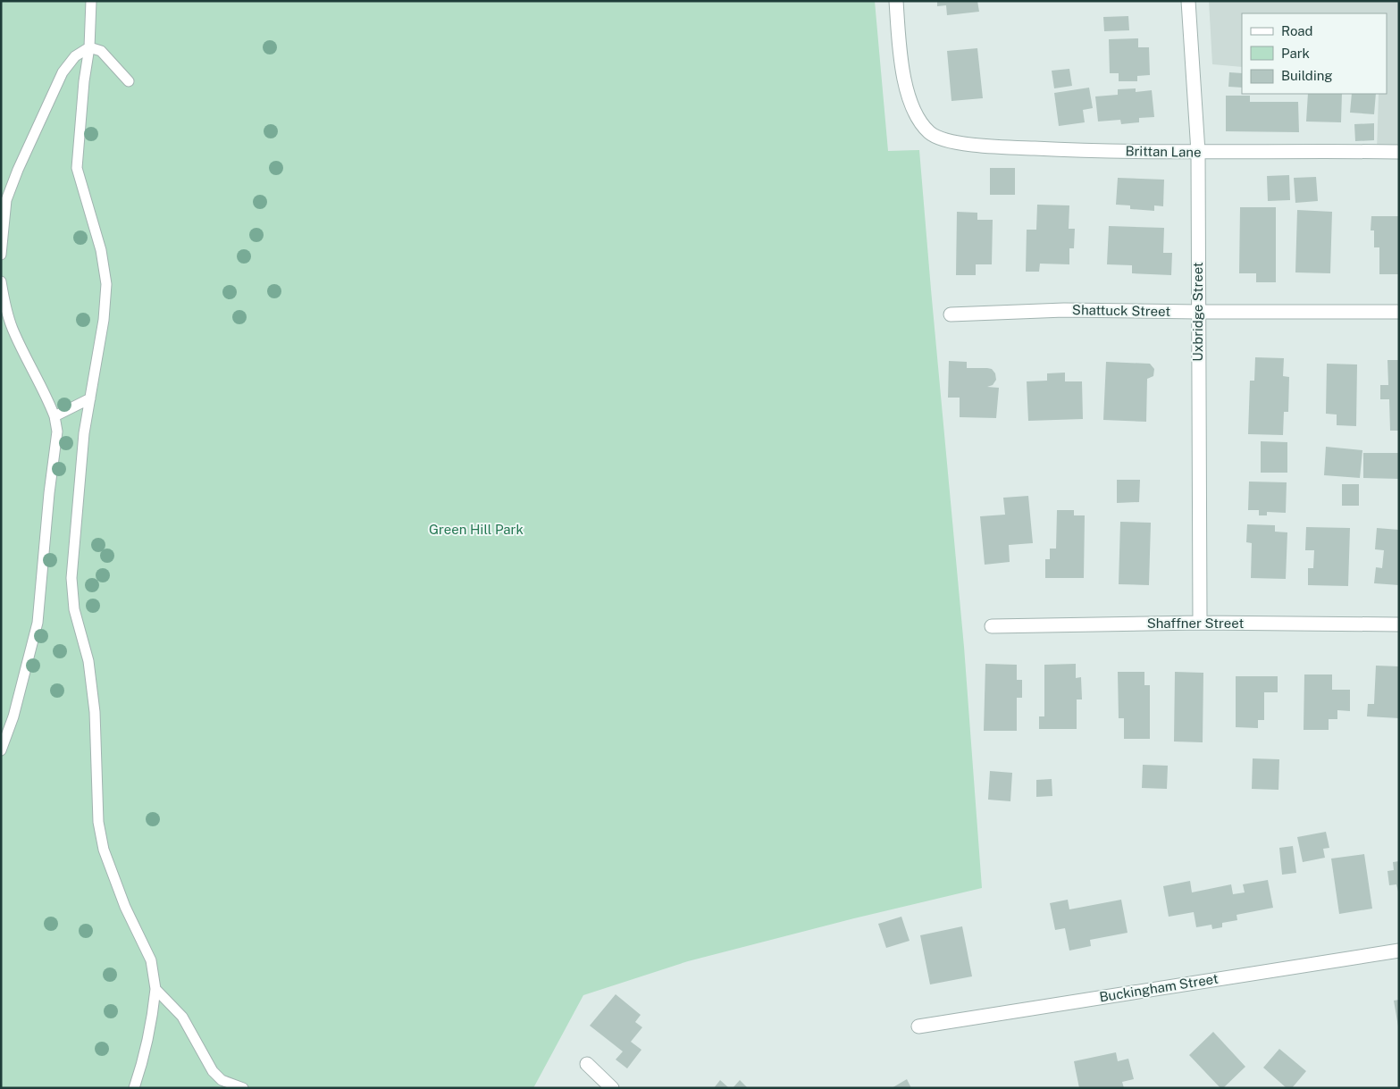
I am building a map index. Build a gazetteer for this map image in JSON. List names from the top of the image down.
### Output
{
  "streets": {
    "street": [
      "Brittan Lane",
      "Shattuck Street",
      "Uxbridge Street",
      "Shaffner Street",
      "Buckingham Street"
    ]
  },
  "crossings": [
    ["Brittan Lane", "Uxbridge Street"],
    ["Shattuck Street", "Uxbridge Street"],
    ["Uxbridge Street", "Shaffner Street"]
  ],
  "parks": ["Green Hill Park"],
  "legend": ["Road", "Park", "Building"]
}
